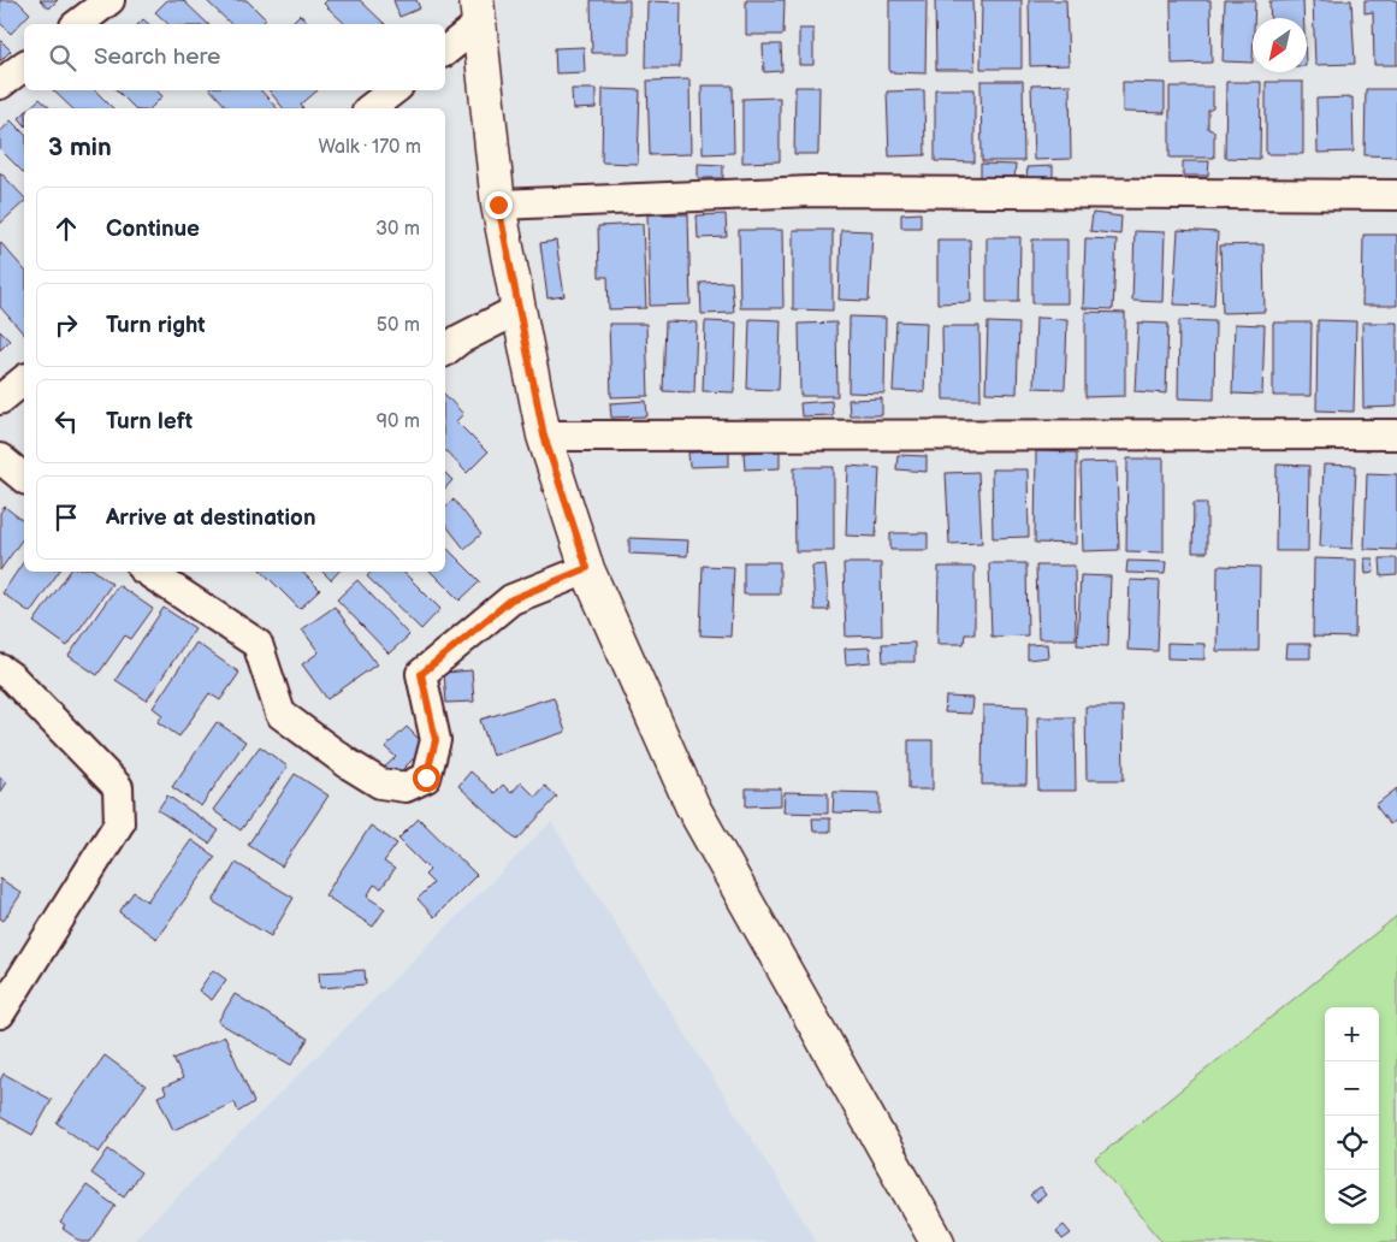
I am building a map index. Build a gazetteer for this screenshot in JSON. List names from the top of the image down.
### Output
{
  "north": "bottom left",
  "page": {
    "search": "Search here",
    "heading": ["3 min", "Walk · 170 m"],
    "list": [
      ["Continue", "30 m"],
      ["Turn right", "50 m"],
      ["Turn left", "90 m"],
      "Arrive at destination"
    ],
    "map_buttons": ["+", "−"]
  }
}
